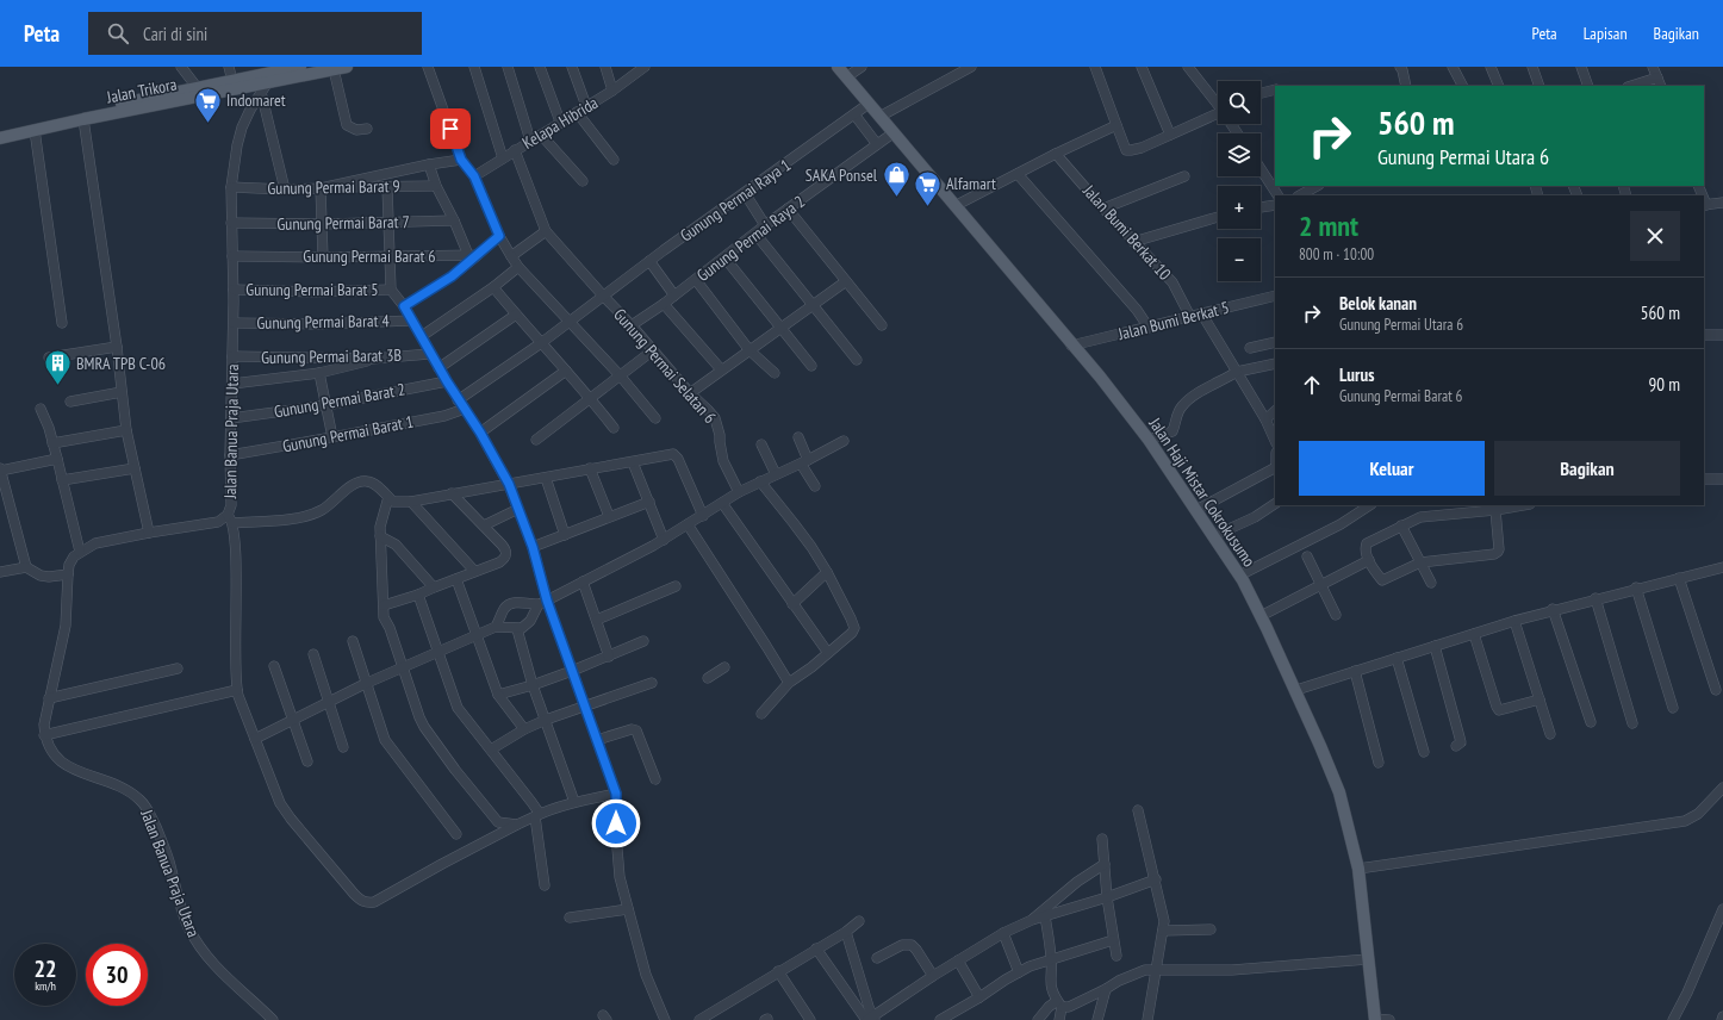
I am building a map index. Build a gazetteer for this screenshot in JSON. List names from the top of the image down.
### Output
{
  "streets": {
    "main road": ["Jalan Trikora", "Jalan Haji Mistar Cokrokusumo"],
    "street": [
      "Kelapa Hibrida",
      "Gunung Permai Barat 9",
      "Gunung Permai Raya 1",
      "Gunung Permai Barat 7",
      "Jalan Bumi Berkat 10",
      "Gunung Permai Raya 2",
      "Gunung Permai Barat 6",
      "Gunung Permai Barat 5",
      "Jalan Bumi Berkat 5",
      "Gunung Permai Barat 4",
      "Gunung Permai Barat 3B",
      "Gunung Permai Selatan 6",
      "Gunung Permai Barat 2",
      "Jalan Banua Praja Utara",
      "Gunung Permai Barat 1"
    ]
  },
  "crossings": [
    ["Jalan Trikora", "Jalan Banua Praja Utara"],
    ["Gunung Permai Barat 9", "Jalan Banua Praja Utara"],
    ["Gunung Permai Raya 1", "Gunung Permai Selatan 6"],
    ["Gunung Permai Raya 1", "Jalan Haji Mistar Cokrokusumo"],
    ["Gunung Permai Barat 7", "Jalan Banua Praja Utara"],
    ["Jalan Bumi Berkat 10", "Jalan Bumi Berkat 5"],
    ["Gunung Permai Raya 2", "Gunung Permai Selatan 6"],
    ["Gunung Permai Raya 2", "Jalan Haji Mistar Cokrokusumo"],
    ["Gunung Permai Barat 6", "Jalan Banua Praja Utara"],
    ["Gunung Permai Barat 5", "Jalan Banua Praja Utara"],
    ["Jalan Bumi Berkat 5", "Jalan Haji Mistar Cokrokusumo"],
    ["Gunung Permai Barat 4", "Jalan Banua Praja Utara"],
    ["Gunung Permai Barat 3B", "Jalan Banua Praja Utara"],
    ["Gunung Permai Barat 2", "Jalan Banua Praja Utara"],
    ["Jalan Banua Praja Utara", "Gunung Permai Barat 1"]
  ],
  "places": {
    "supermarket": ["Indomaret", "Alfamart"],
    "shop": ["SAKA Ponsel"],
    "building": ["BMRA TPB C-06"]
  },
  "page": {
    "header": "Peta",
    "search": "Cari di sini",
    "nav": ["Peta", "Lapisan", "Bagikan"],
    "map_buttons": ["+", "−"],
    "turn": ["560 m", "Gunung Permai Utara 6"],
    "heading": ["2 mnt", "800 m · 10:00"],
    "list": [
      {
        "name": "Belok kanan",
        "note": "Gunung Permai Utara 6",
        "value": "560 m"
      },
      {
        "name": "Lurus",
        "note": "Gunung Permai Barat 6",
        "value": "90 m"
      }
    ],
    "buttons": ["Keluar", "Bagikan"],
    "speed": "22 km/h",
    "limit": "30"
  }
}
